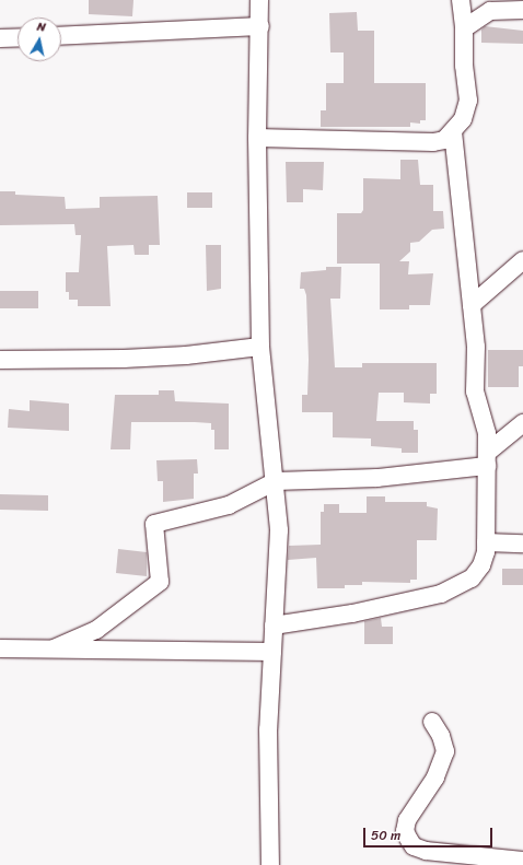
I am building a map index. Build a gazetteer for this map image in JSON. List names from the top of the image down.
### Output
{
  "scale_bar": "50 m",
  "north": "top"
}
